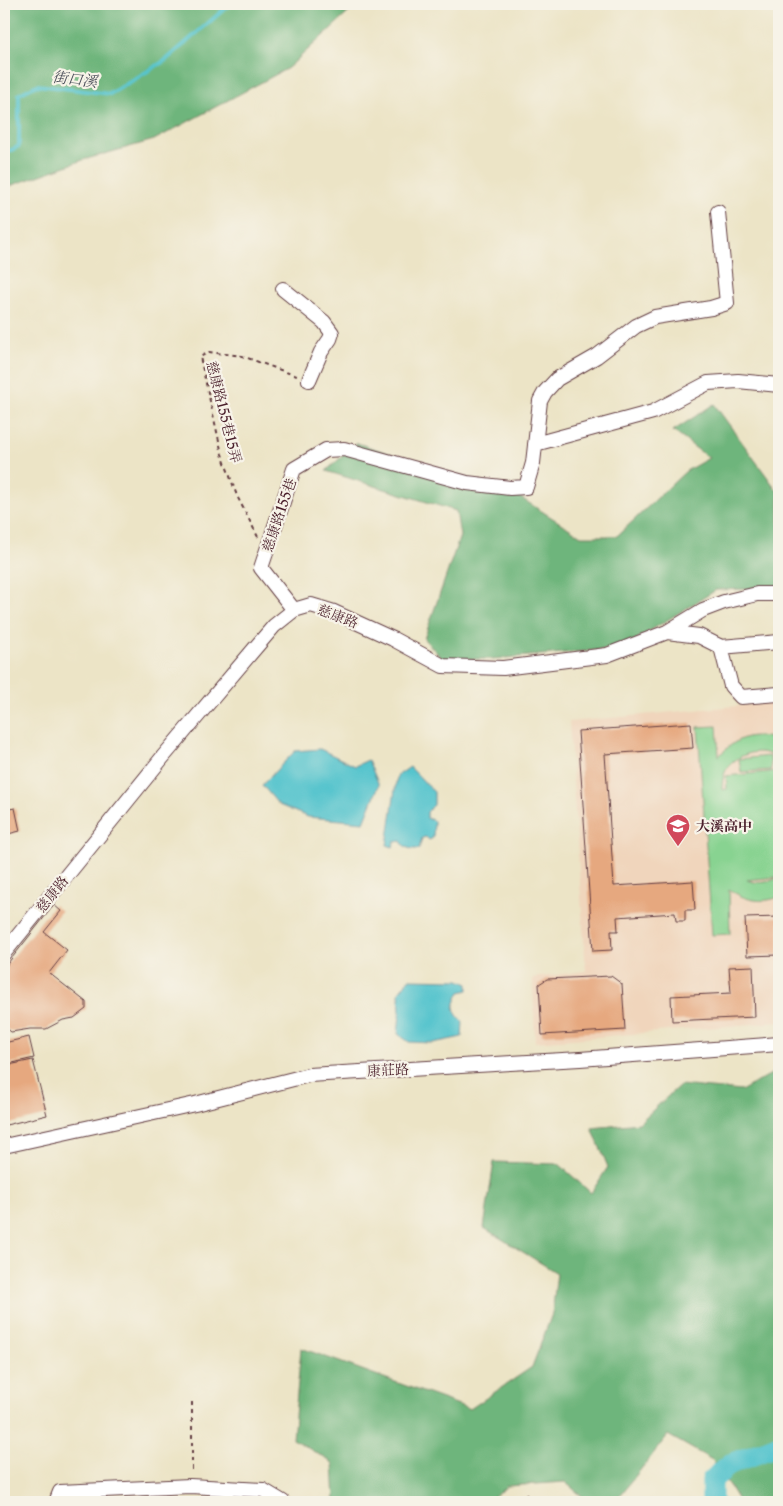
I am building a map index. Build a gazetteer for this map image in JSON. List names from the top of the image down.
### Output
{
  "streets": {
    "street": ["慈康路155巷", "慈康路", "康莊路"],
    "path": ["慈康路155巷15弄"]
  },
  "crossings": [
    ["慈康路155巷15弄", "慈康路155巷"],
    ["慈康路155巷", "慈康路"]
  ],
  "water": ["街口溪"],
  "places": {
    "school or university": ["大溪高中"]
  }
}
